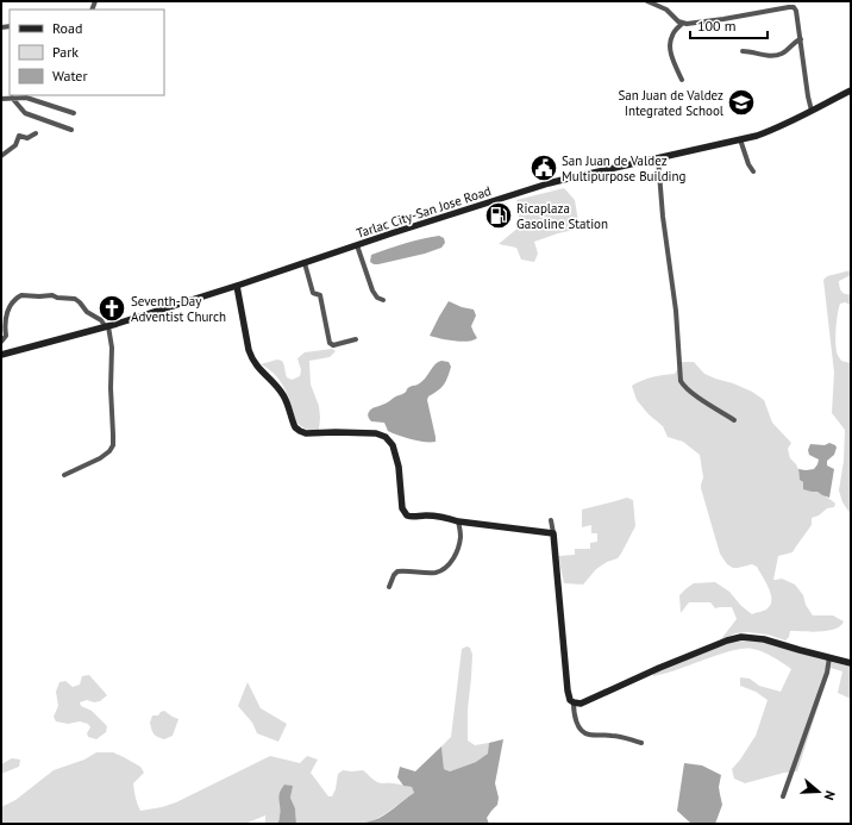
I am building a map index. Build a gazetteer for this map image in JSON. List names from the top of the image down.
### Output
{
  "streets": {
    "street": ["Tarlac City-San Jose Road"]
  },
  "places": {
    "school or university": ["San Juan de Valdez Integrated School"],
    "public building": ["San Juan de Valdez Multipurpose Building"],
    "fuel station": ["Ricaplaza Gasoline Station"],
    "church": ["Seventh-Day Adventist Church"]
  },
  "legend": ["Road", "Park", "Water"],
  "scale_bar": "100 m",
  "north": "right"
}
